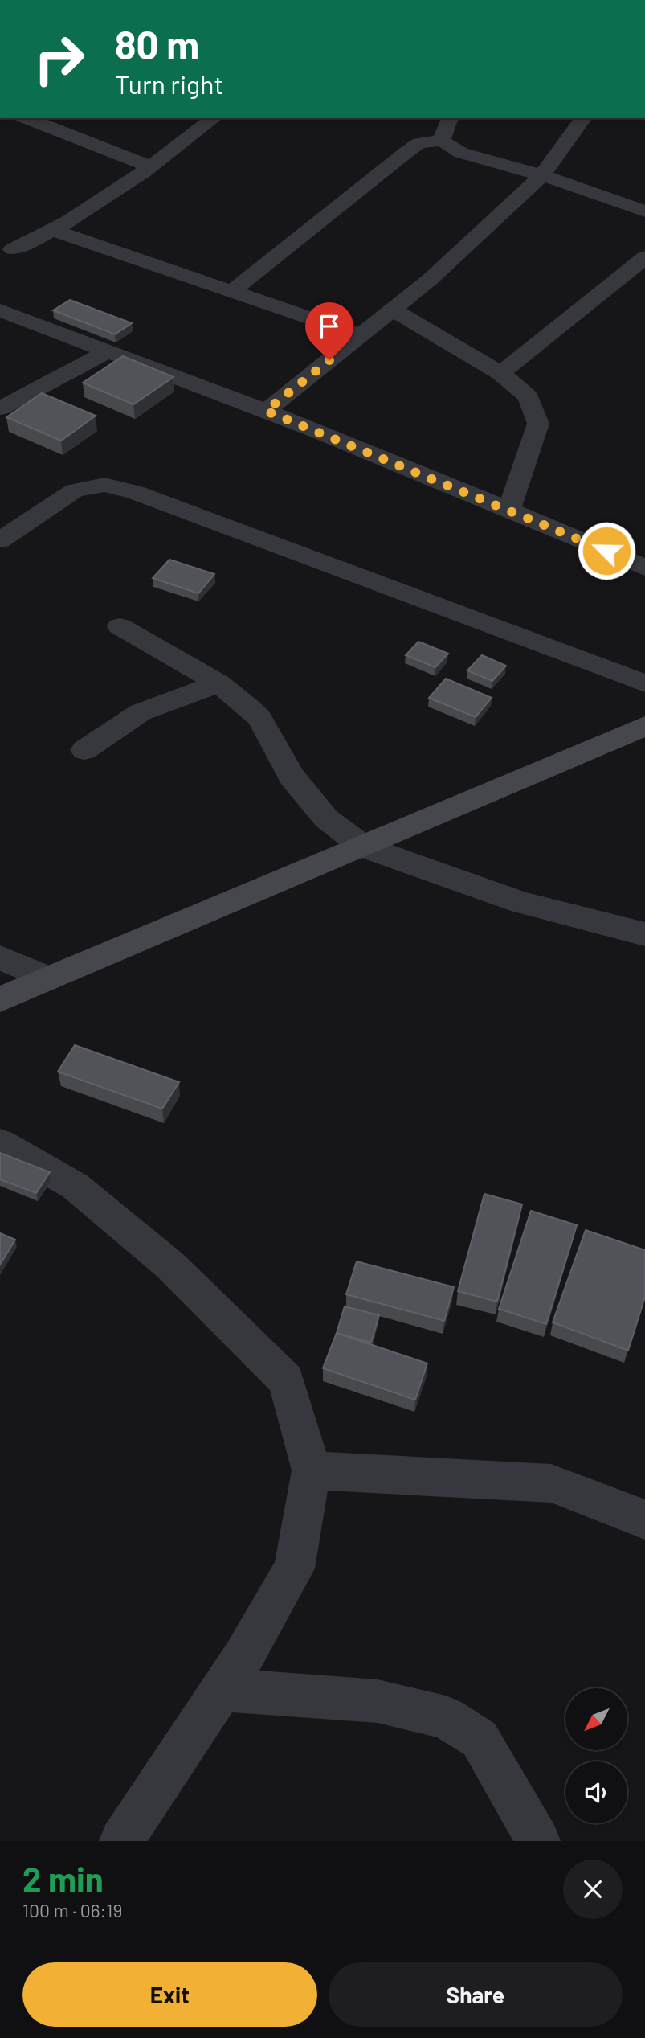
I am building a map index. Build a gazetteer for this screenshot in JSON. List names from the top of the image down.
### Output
{
  "north": "bottom left",
  "page": {
    "turn": ["80 m", "Turn right"],
    "heading": ["2 min", "100 m · 06:19"],
    "buttons": ["Exit", "Share"]
  }
}
